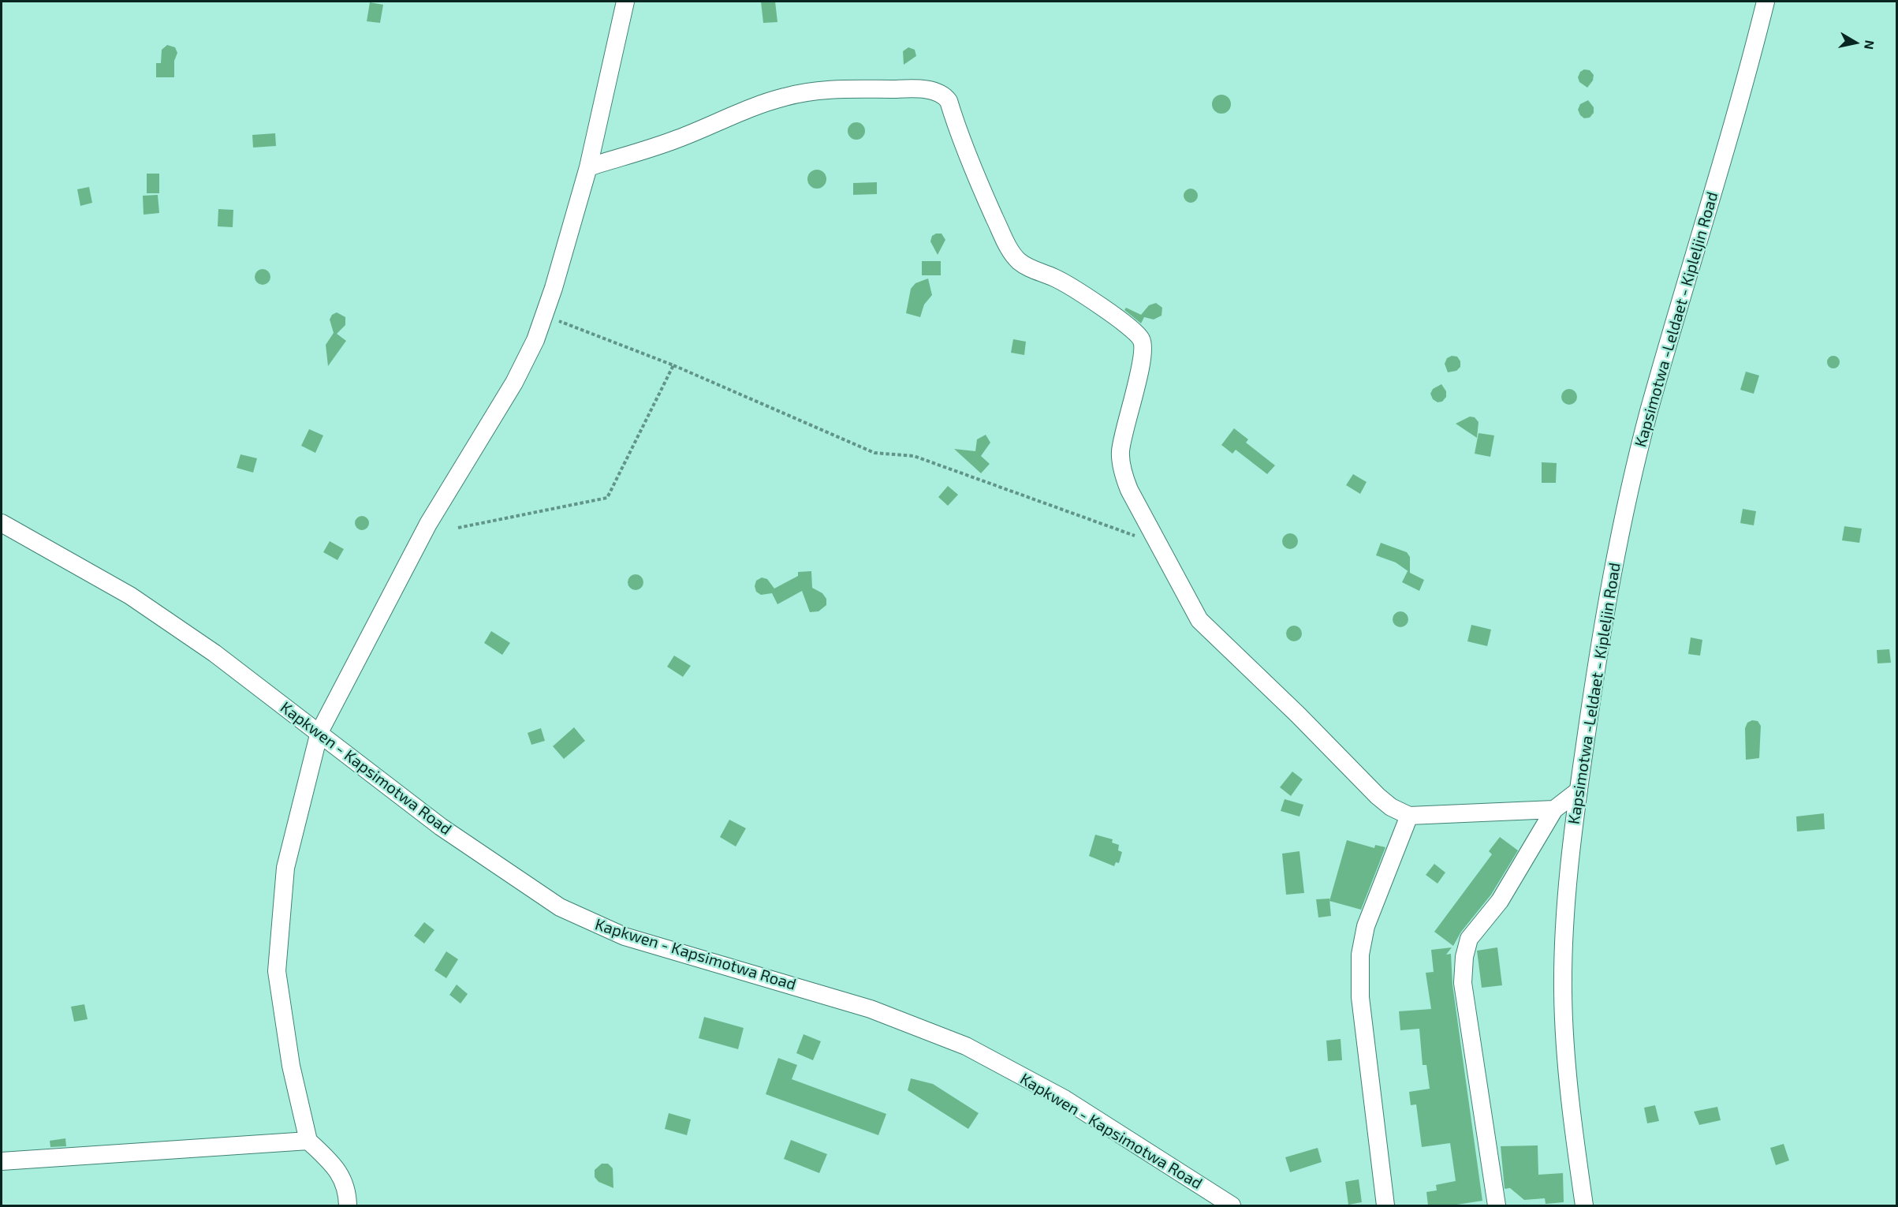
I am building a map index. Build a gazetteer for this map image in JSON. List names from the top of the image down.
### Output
{
  "streets": {
    "street": ["Kapsimotwa -Leldaet - Kipleljin Road", "Kapkwen - Kapsimotwa Road"]
  },
  "north": "right"
}
